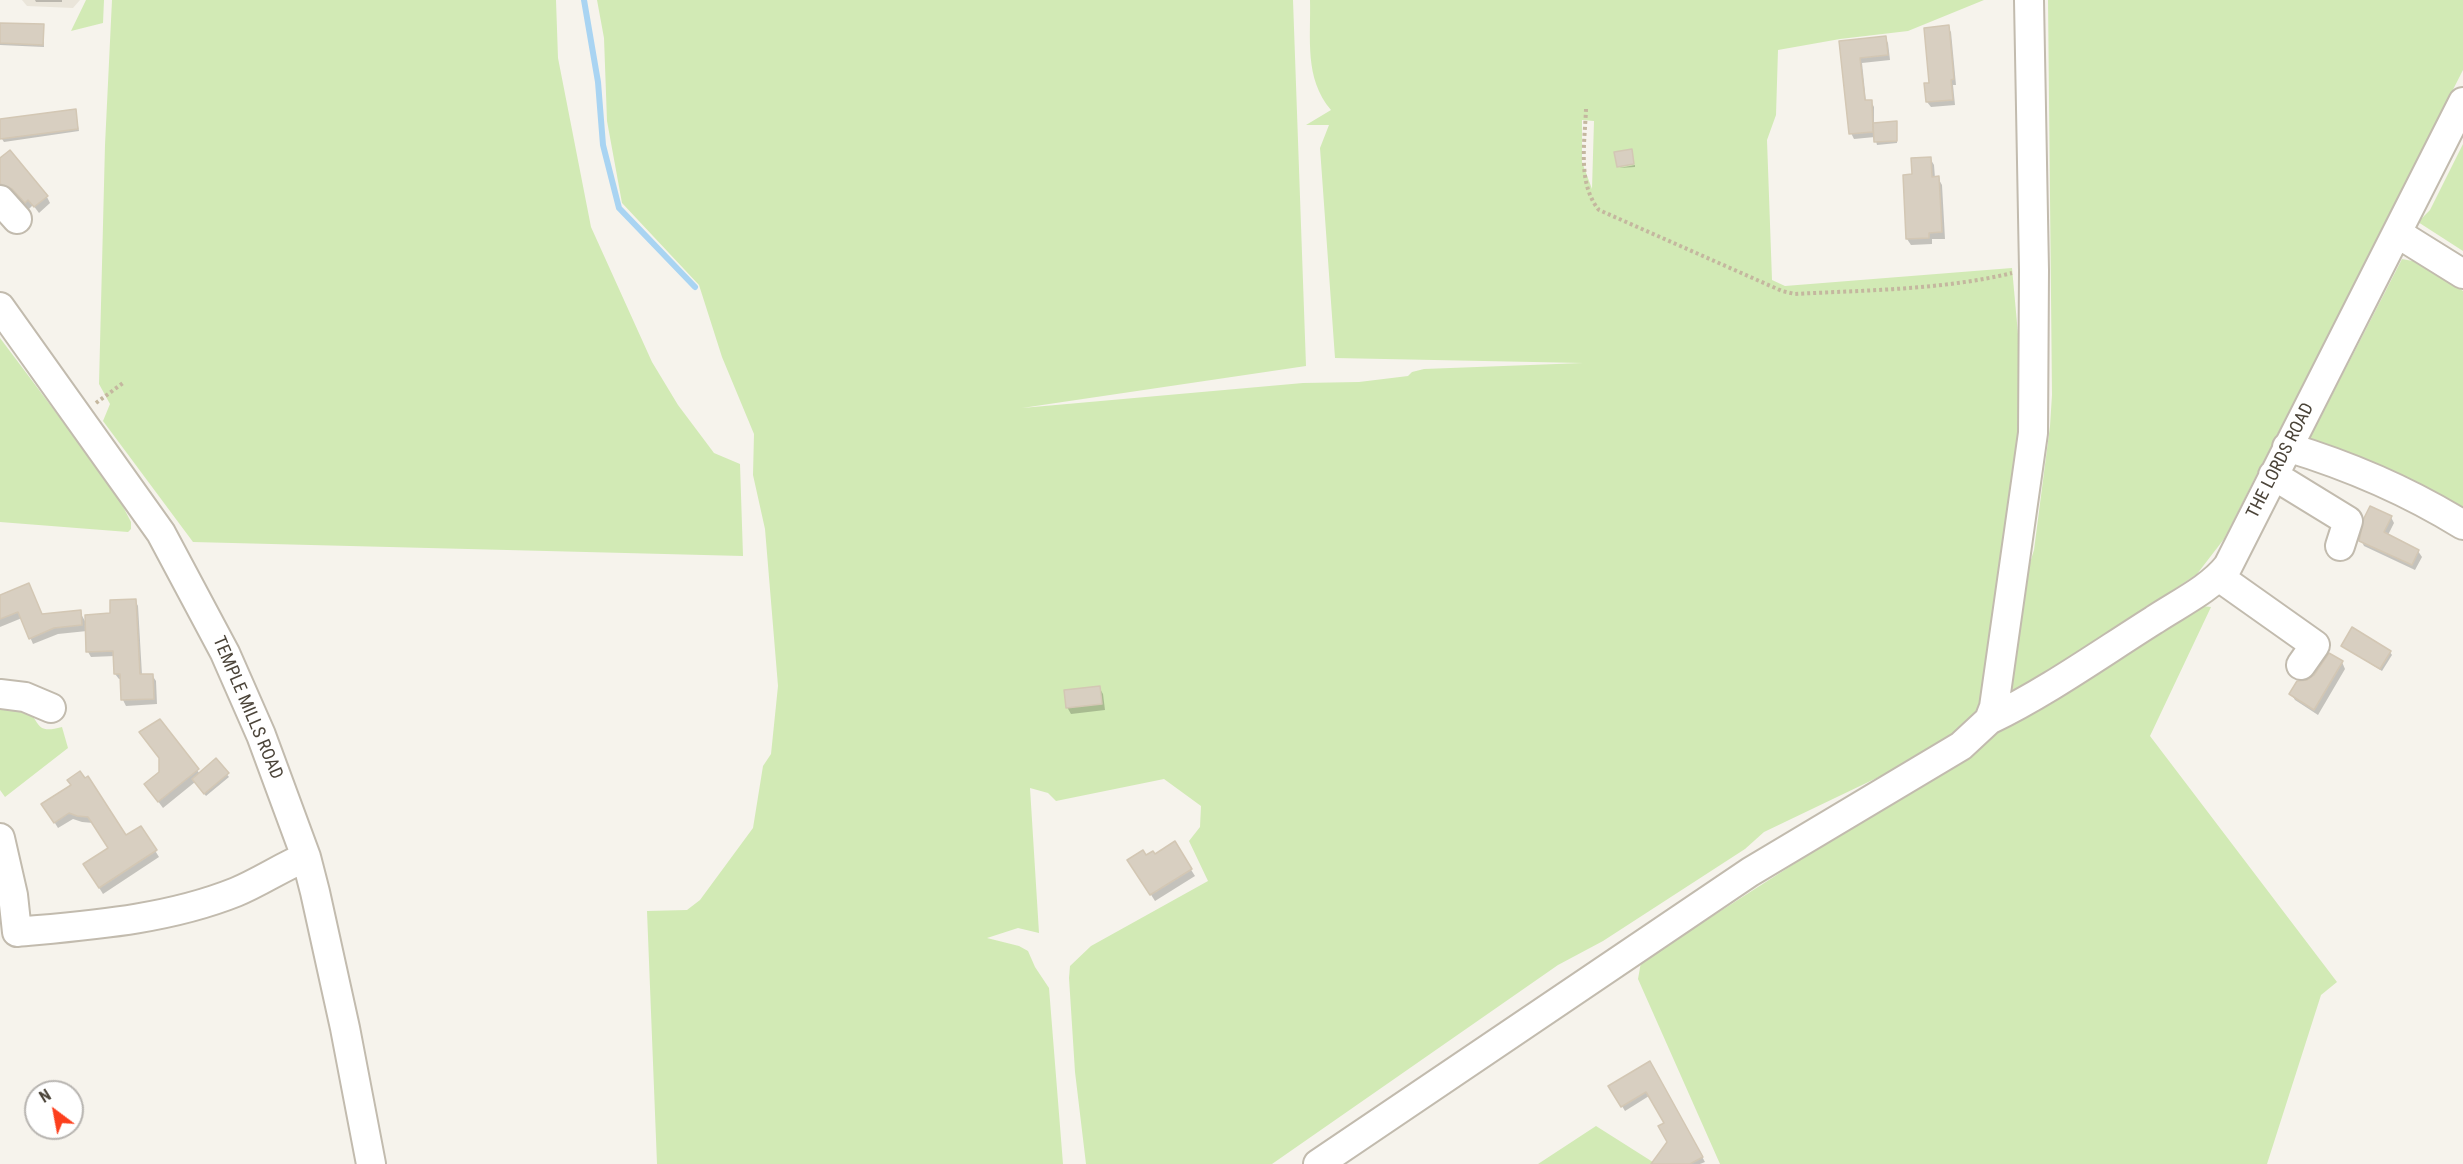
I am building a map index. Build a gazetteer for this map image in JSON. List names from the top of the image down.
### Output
{
  "streets": {
    "street": ["THE LORDS ROAD", "TEMPLE MILLS ROAD"]
  },
  "north": "top left"
}
